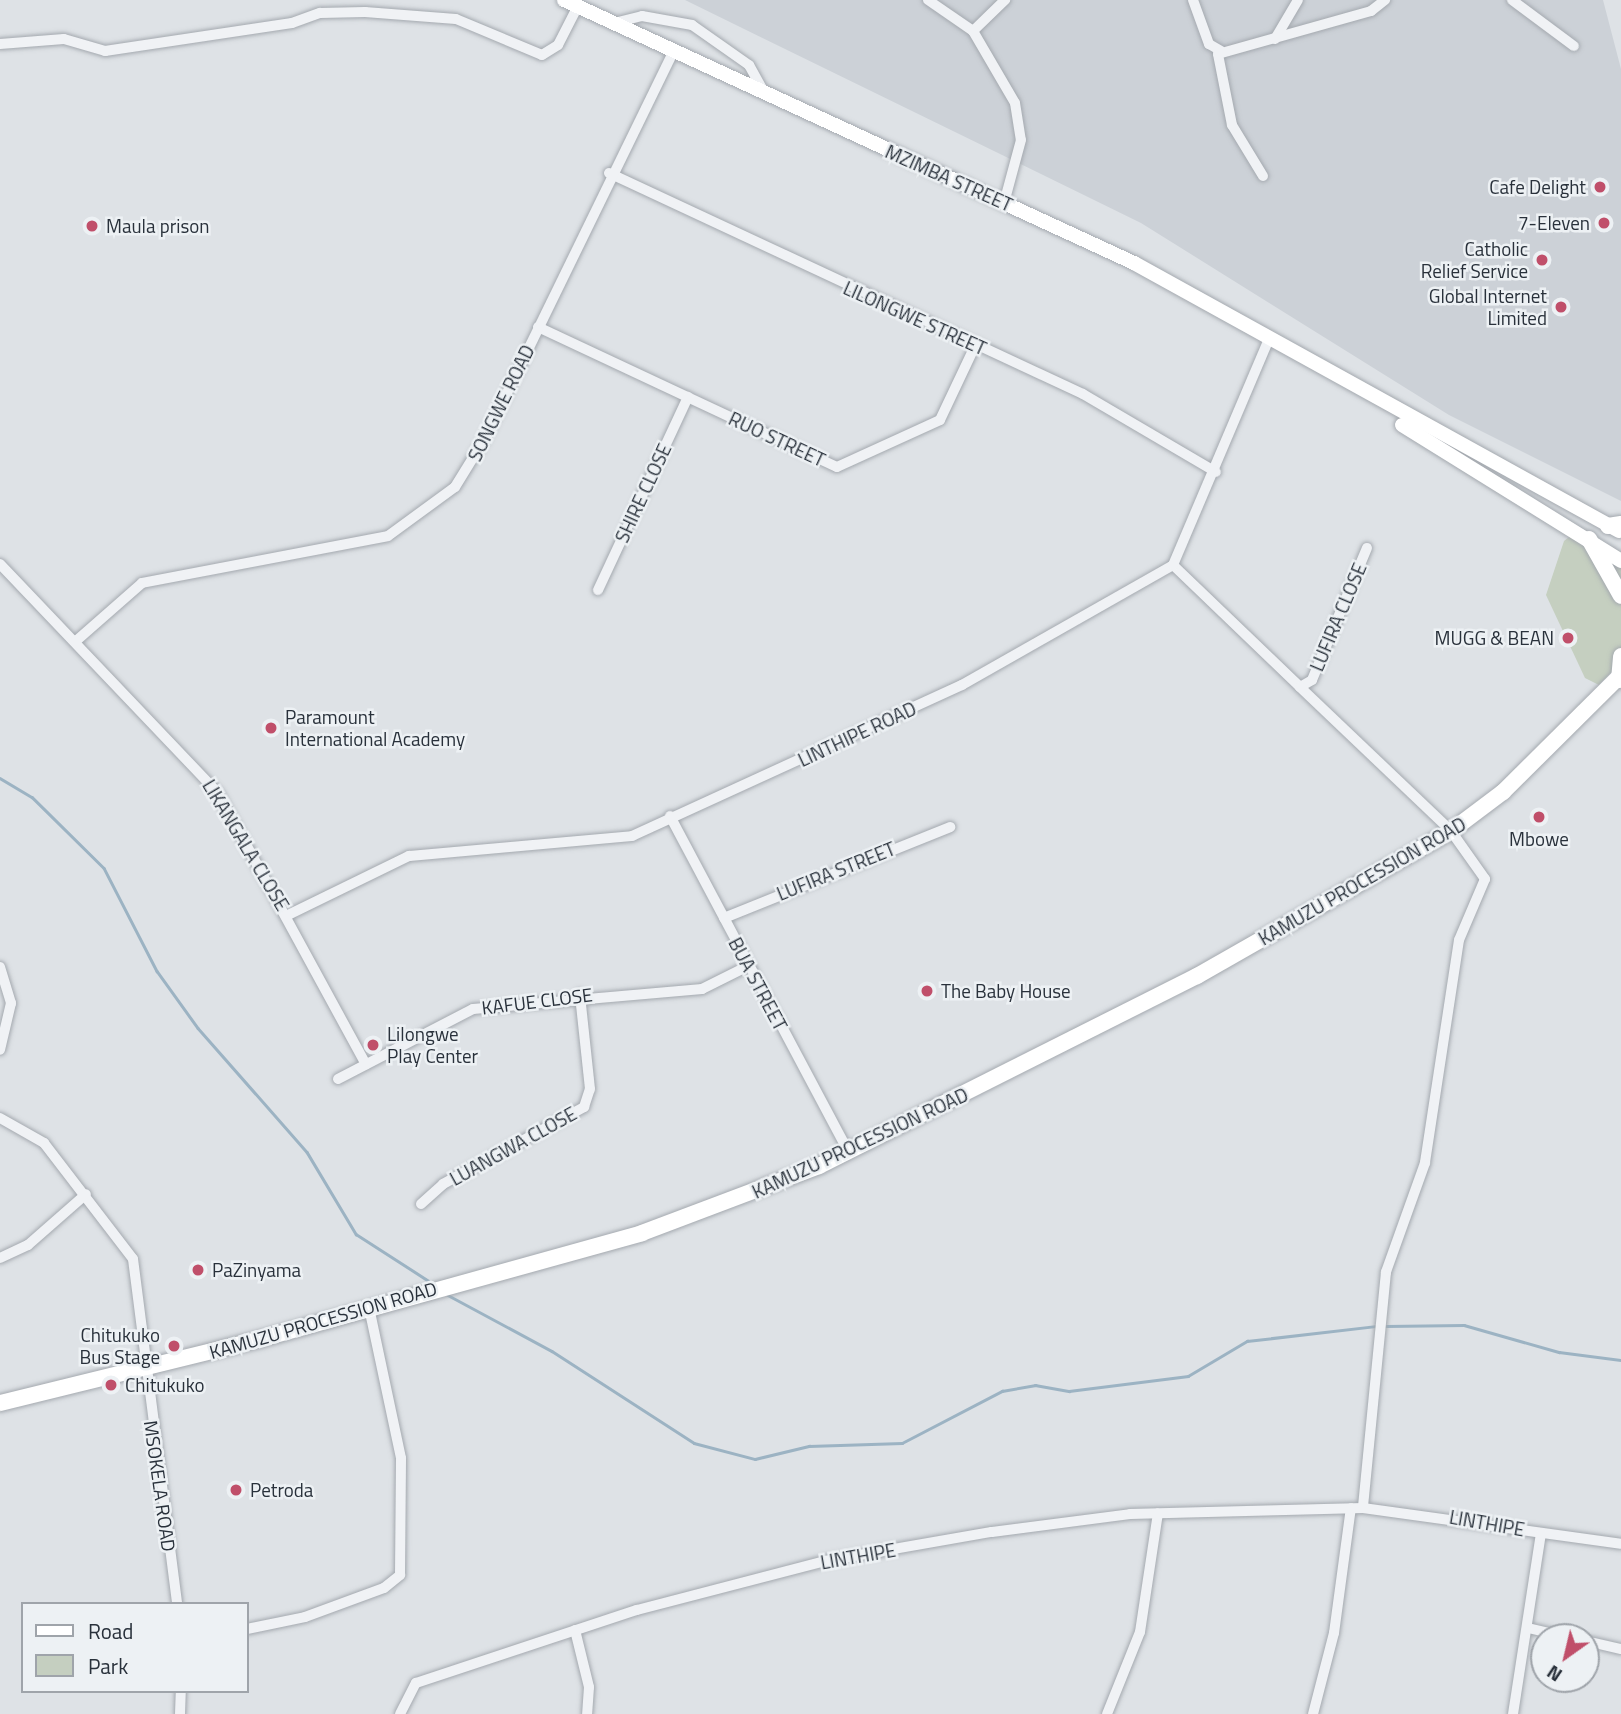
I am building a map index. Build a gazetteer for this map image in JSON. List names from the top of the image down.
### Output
{
  "streets": {
    "highway": ["KAMUZU PROCESSION ROAD"],
    "main road": ["MZIMBA STREET"],
    "street": [
      "LILONGWE STREET",
      "SONGWE ROAD",
      "RUO STREET",
      "SHIRE CLOSE",
      "LUFIRA CLOSE",
      "LINTHIPE ROAD",
      "LIKANGALA CLOSE",
      "LUFIRA STREET",
      "BUA STREET",
      "KAFUE CLOSE",
      "LUANGWA CLOSE",
      "MSOKELA ROAD",
      "LINTHIPE"
    ]
  },
  "crossings": [
    ["MZIMBA STREET", "SONGWE ROAD"],
    ["LILONGWE STREET", "SONGWE ROAD"],
    ["LILONGWE STREET", "RUO STREET"],
    ["SONGWE ROAD", "RUO STREET"],
    ["SONGWE ROAD", "LIKANGALA CLOSE"],
    ["RUO STREET", "SHIRE CLOSE"],
    ["LINTHIPE ROAD", "LIKANGALA CLOSE"],
    ["LINTHIPE ROAD", "BUA STREET"],
    ["LIKANGALA CLOSE", "KAFUE CLOSE"],
    ["LUFIRA STREET", "BUA STREET"],
    ["KAMUZU PROCESSION ROAD", "BUA STREET"],
    ["KAMUZU PROCESSION ROAD", "MSOKELA ROAD"],
    ["BUA STREET", "KAFUE CLOSE"],
    ["KAFUE CLOSE", "LUANGWA CLOSE"]
  ],
  "places": [
    "Cafe Delight",
    "7-Eleven",
    "Maula prison",
    "Catholic Relief Service",
    "Global Internet Limited",
    "MUGG & BEAN",
    "Paramount International Academy",
    "Mbowe",
    "The Baby House",
    "Lilongwe Play Center",
    "PaZinyama",
    "Chitukuko Bus Stage",
    "Chitukuko",
    "Petroda"
  ],
  "legend": ["Road", "Park"],
  "north": "bottom left"
}
